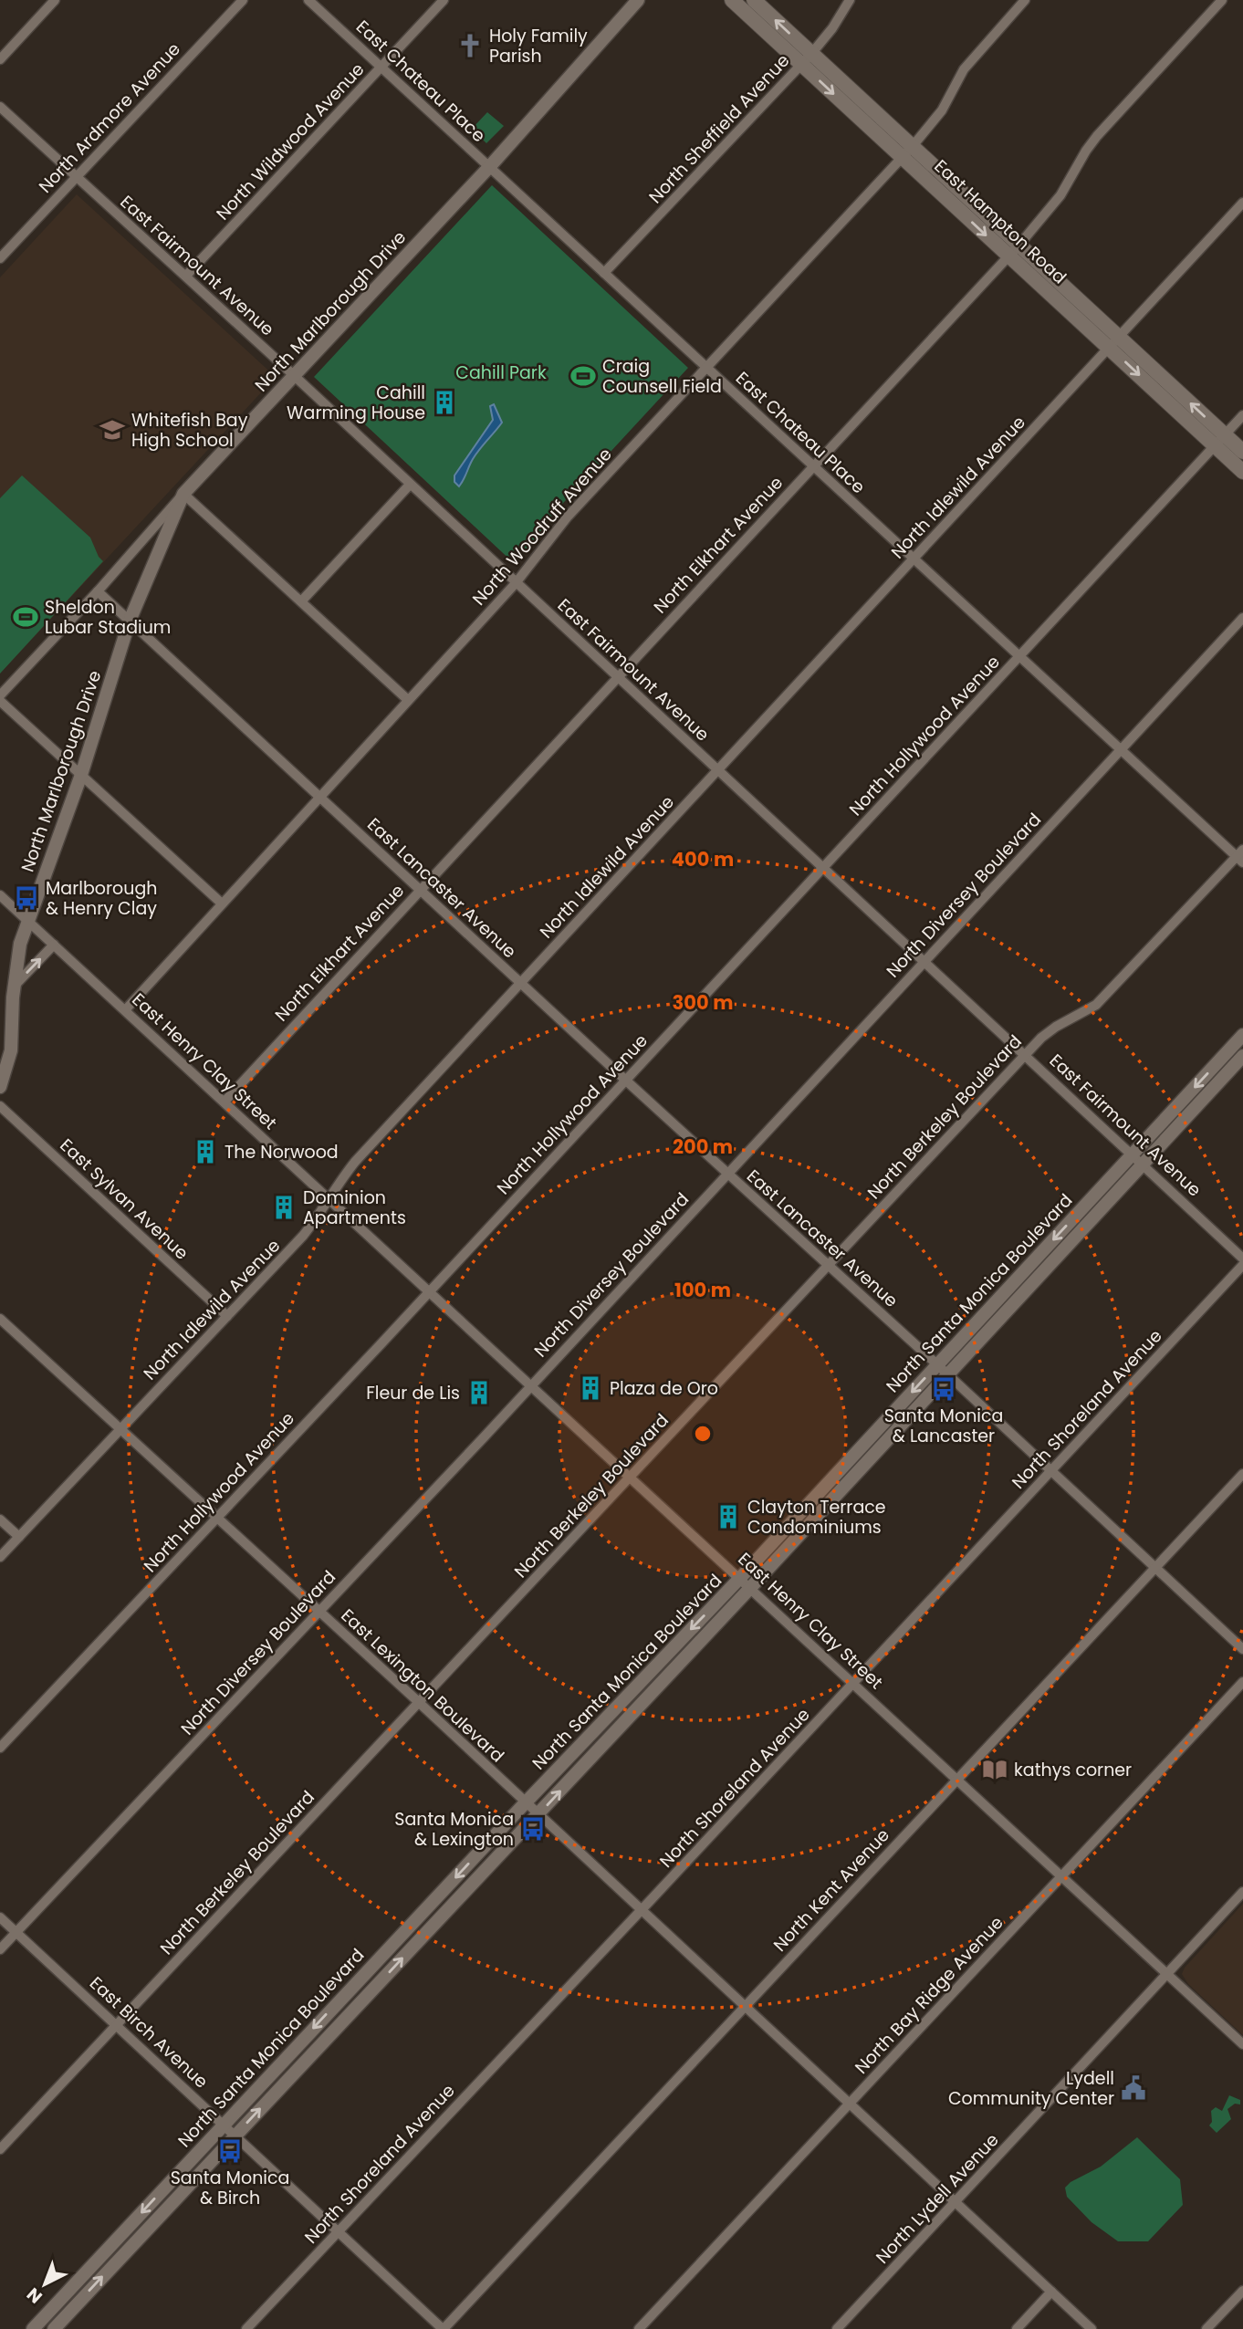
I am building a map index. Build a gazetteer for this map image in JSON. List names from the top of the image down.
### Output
{
  "streets": {
    "main road": ["East Hampton Road"],
    "street": [
      "East Chateau Place",
      "North Ardmore Avenue",
      "North Sheffield Avenue",
      "North Wildwood Avenue",
      "East Fairmount Avenue",
      "North Marlborough Drive",
      "North Idlewild Avenue",
      "North Woodruff Avenue",
      "North Elkhart Avenue",
      "North Hollywood Avenue",
      "East Lancaster Avenue",
      "North Diversey Boulevard",
      "East Henry Clay Street",
      "North Berkeley Boulevard",
      "East Sylvan Avenue",
      "North Santa Monica Boulevard",
      "North Shoreland Avenue",
      "East Lexington Boulevard",
      "North Kent Avenue",
      "North Bay Ridge Avenue",
      "East Birch Avenue",
      "North Lydell Avenue"
    ]
  },
  "crossings": [
    ["East Chateau Place", "North Sheffield Avenue"],
    ["East Chateau Place", "North Wildwood Avenue"],
    ["East Chateau Place", "North Marlborough Drive"],
    ["East Chateau Place", "North Idlewild Avenue"],
    ["East Chateau Place", "North Woodruff Avenue"],
    ["East Chateau Place", "North Elkhart Avenue"],
    ["East Chateau Place", "North Hollywood Avenue"],
    ["East Chateau Place", "North Diversey Boulevard"],
    ["East Chateau Place", "North Berkeley Boulevard"],
    ["North Ardmore Avenue", "East Fairmount Avenue"],
    ["North Sheffield Avenue", "East Hampton Road"],
    ["North Wildwood Avenue", "East Fairmount Avenue"],
    ["East Hampton Road", "North Idlewild Avenue"],
    ["East Hampton Road", "North Woodruff Avenue"],
    ["East Hampton Road", "North Elkhart Avenue"],
    ["East Hampton Road", "North Hollywood Avenue"],
    ["East Fairmount Avenue", "North Marlborough Drive"],
    ["East Fairmount Avenue", "North Idlewild Avenue"],
    ["East Fairmount Avenue", "North Woodruff Avenue"],
    ["East Fairmount Avenue", "North Elkhart Avenue"],
    ["East Fairmount Avenue", "North Hollywood Avenue"],
    ["East Fairmount Avenue", "North Diversey Boulevard"],
    ["East Fairmount Avenue", "North Berkeley Boulevard"],
    ["East Fairmount Avenue", "North Santa Monica Boulevard"],
    ["North Marlborough Drive", "East Lancaster Avenue"],
    ["North Marlborough Drive", "East Henry Clay Street"],
    ["North Idlewild Avenue", "East Lancaster Avenue"],
    ["North Idlewild Avenue", "East Henry Clay Street"],
    ["North Idlewild Avenue", "East Sylvan Avenue"],
    ["North Idlewild Avenue", "East Lexington Boulevard"],
    ["North Woodruff Avenue", "East Lancaster Avenue"],
    ["North Woodruff Avenue", "East Henry Clay Street"],
    ["North Elkhart Avenue", "East Lancaster Avenue"],
    ["North Elkhart Avenue", "East Henry Clay Street"],
    ["North Hollywood Avenue", "East Lancaster Avenue"],
    ["North Hollywood Avenue", "East Henry Clay Street"],
    ["North Hollywood Avenue", "East Lexington Boulevard"],
    ["East Lancaster Avenue", "North Diversey Boulevard"],
    ["East Lancaster Avenue", "North Berkeley Boulevard"],
    ["East Lancaster Avenue", "North Santa Monica Boulevard"],
    ["East Lancaster Avenue", "North Shoreland Avenue"],
    ["East Lancaster Avenue", "North Kent Avenue"],
    ["North Diversey Boulevard", "East Henry Clay Street"],
    ["North Diversey Boulevard", "East Lexington Boulevard"],
    ["North Diversey Boulevard", "East Birch Avenue"],
    ["East Henry Clay Street", "North Berkeley Boulevard"],
    ["East Henry Clay Street", "North Santa Monica Boulevard"],
    ["East Henry Clay Street", "North Shoreland Avenue"],
    ["East Henry Clay Street", "North Kent Avenue"],
    ["East Henry Clay Street", "North Bay Ridge Avenue"],
    ["East Henry Clay Street", "North Lydell Avenue"],
    ["North Berkeley Boulevard", "East Lexington Boulevard"],
    ["North Berkeley Boulevard", "East Birch Avenue"],
    ["North Santa Monica Boulevard", "East Lexington Boulevard"],
    ["North Santa Monica Boulevard", "East Birch Avenue"],
    ["North Shoreland Avenue", "East Lexington Boulevard"],
    ["North Shoreland Avenue", "East Birch Avenue"],
    ["East Lexington Boulevard", "North Kent Avenue"],
    ["East Lexington Boulevard", "North Bay Ridge Avenue"],
    ["East Lexington Boulevard", "North Lydell Avenue"],
    ["North Kent Avenue", "East Birch Avenue"]
  ],
  "parks": ["Cahill Park"],
  "places": {
    "church": ["Holy Family Parish"],
    "sports": ["Craig Counsell Field", "Sheldon Lubar Stadium"],
    "building": [
      "Cahill Warming House",
      "The Norwood",
      "Dominion Apartments",
      "Plaza de Oro",
      "Fleur de Lis",
      "Clayton Terrace Condominiums"
    ],
    "school or university": ["Whitefish Bay High School"],
    "bus stop": [
      "Marlborough & Henry Clay",
      "Santa Monica & Lancaster",
      "Santa Monica & Lexington",
      "Santa Monica & Birch"
    ],
    "library": ["kathys corner"],
    "public building": ["Lydell Community Center"]
  },
  "north": "bottom left",
  "rings": [
    "400 m",
    "300 m",
    "200 m",
    "100 m"
  ]
}
